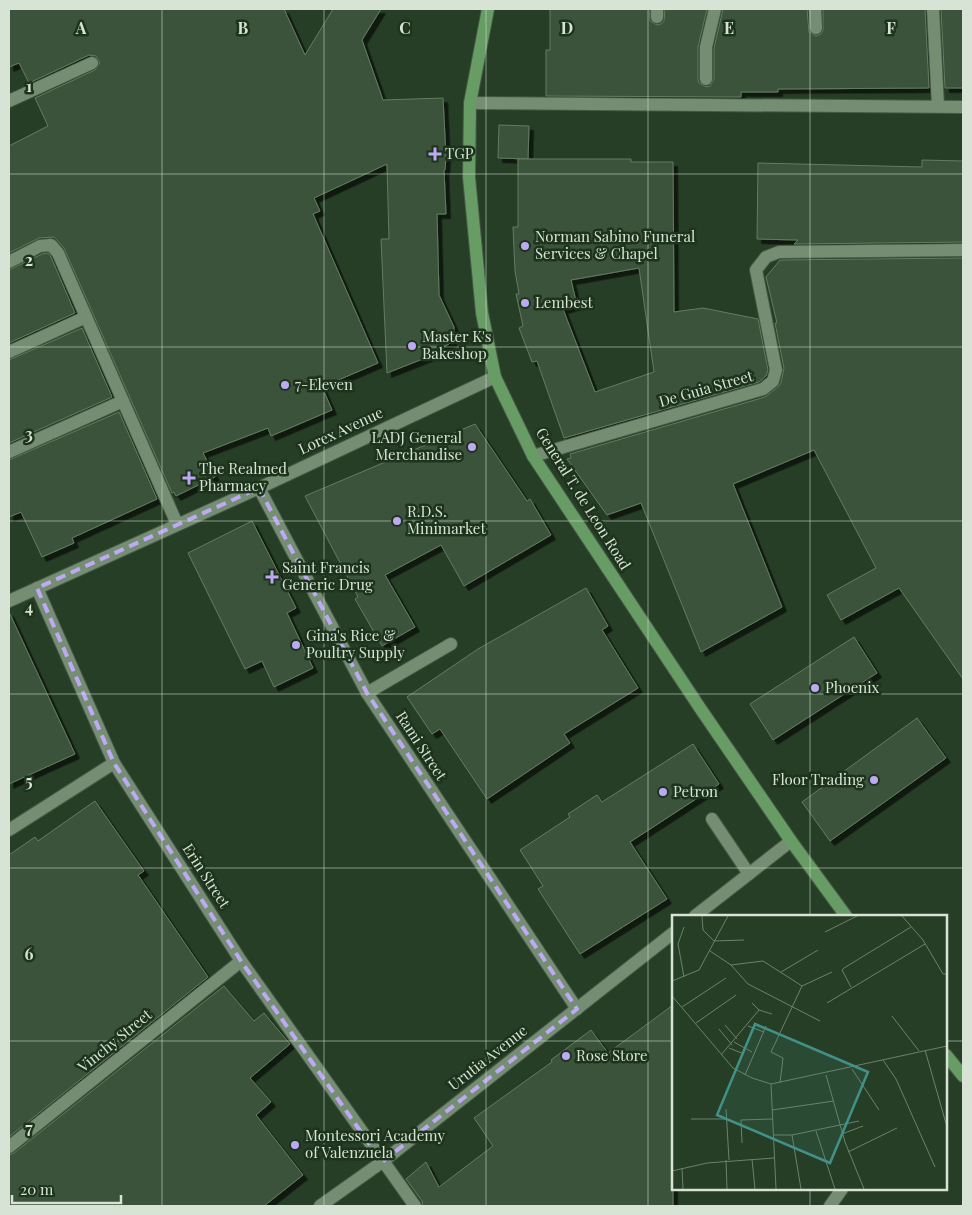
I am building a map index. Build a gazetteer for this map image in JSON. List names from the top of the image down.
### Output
{
  "streets": {
    "main road": ["General T. de Leon Road"],
    "street": [
      "De Guia Street",
      "Lorex Avenue",
      "Rami Street",
      "Erin Street",
      "Vinchy Street",
      "Urutia Avenue"
    ]
  },
  "crossings": [
    ["De Guia Street", "General T. de Leon Road"],
    ["Lorex Avenue", "General T. de Leon Road"],
    ["Lorex Avenue", "Rami Street"],
    ["Lorex Avenue", "Erin Street"],
    ["Rami Street", "Urutia Avenue"],
    ["Erin Street", "Vinchy Street"],
    ["Erin Street", "Urutia Avenue"]
  ],
  "places": {
    "health": ["TGP", "The Realmed Pharmacy", "Saint Francis Generic Drug"],
    "other": [
      "Norman Sabino Funeral Services & Chapel",
      "Lembest",
      "Master K's Bakeshop",
      "7-Eleven",
      "LADJ General Merchandise",
      "R.D.S. Minimarket",
      "Gina's Rice & Poultry Supply",
      "Phoenix",
      "Floor Trading",
      "Petron",
      "Rose Store",
      "Montessori Academy of Valenzuela"
    ]
  },
  "scale_bar": "20 m",
  "grid": {
    "columns": [
      "A",
      "B",
      "C",
      "D",
      "E",
      "F"
    ],
    "rows": [
      "1",
      "2",
      "3",
      "4",
      "5",
      "6",
      "7"
    ]
  }
}
